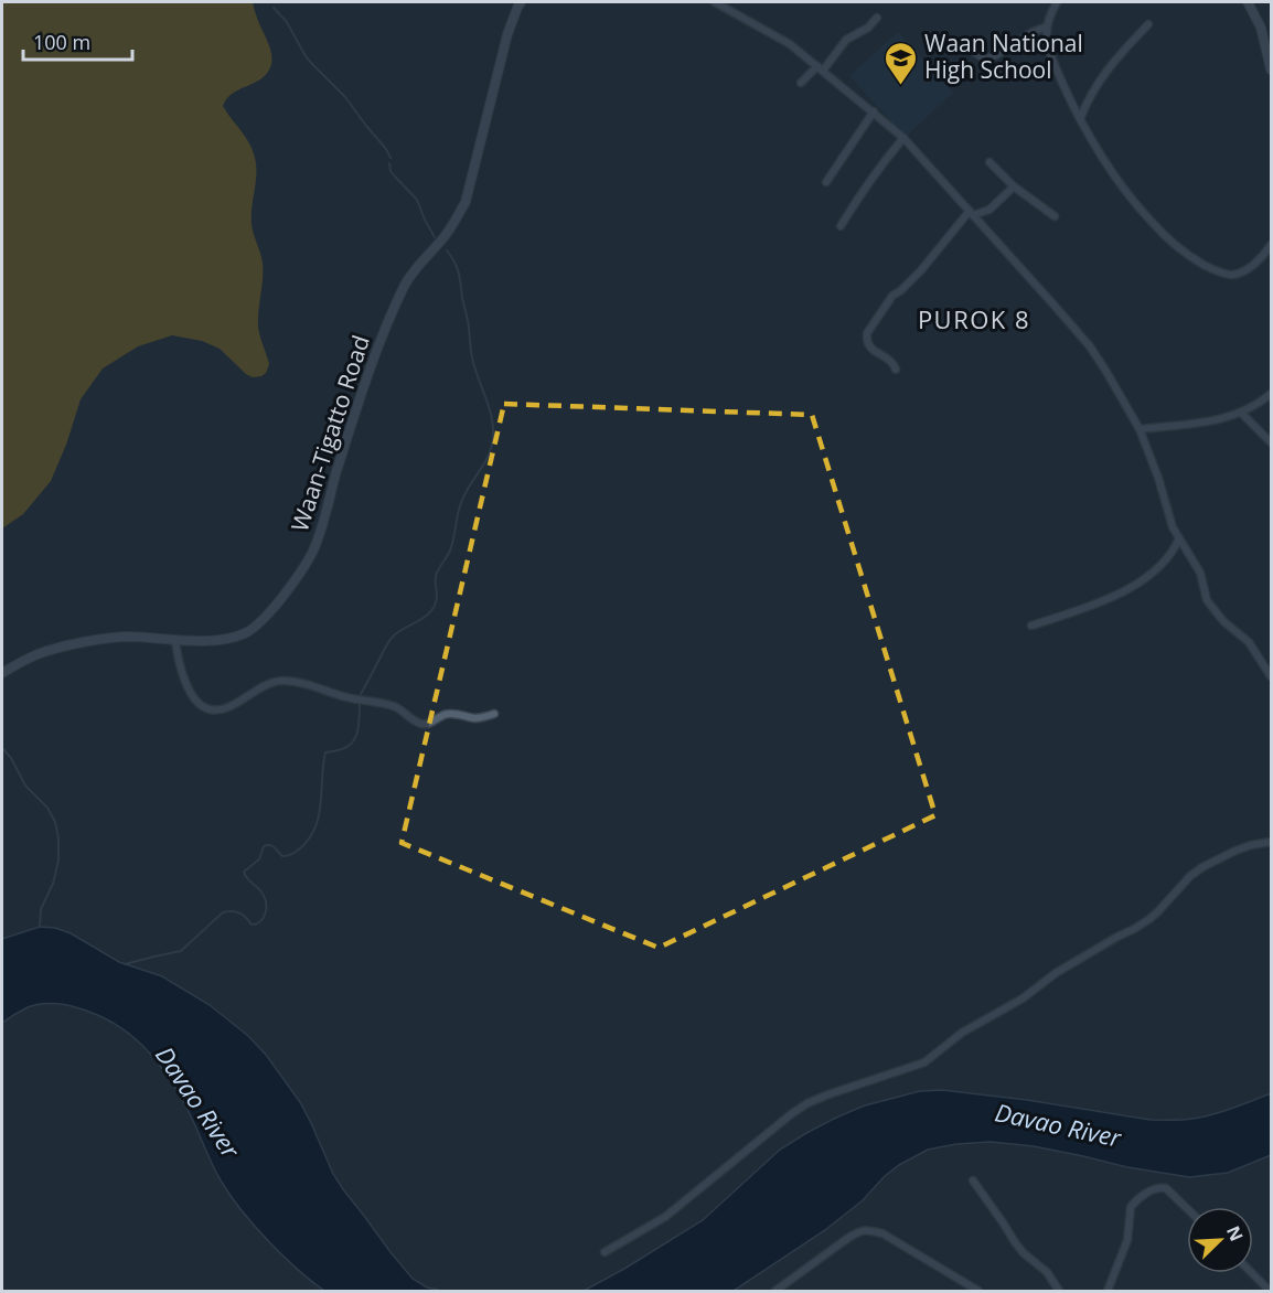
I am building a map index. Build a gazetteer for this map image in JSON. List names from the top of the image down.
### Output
{
  "streets": {
    "street": ["Waan-Tigatto Road"]
  },
  "districts": ["PUROK 8"],
  "water": ["Davao River"],
  "places": {
    "school or university": ["Waan National High School"]
  },
  "scale_bar": "100 m",
  "north": "top right"
}
